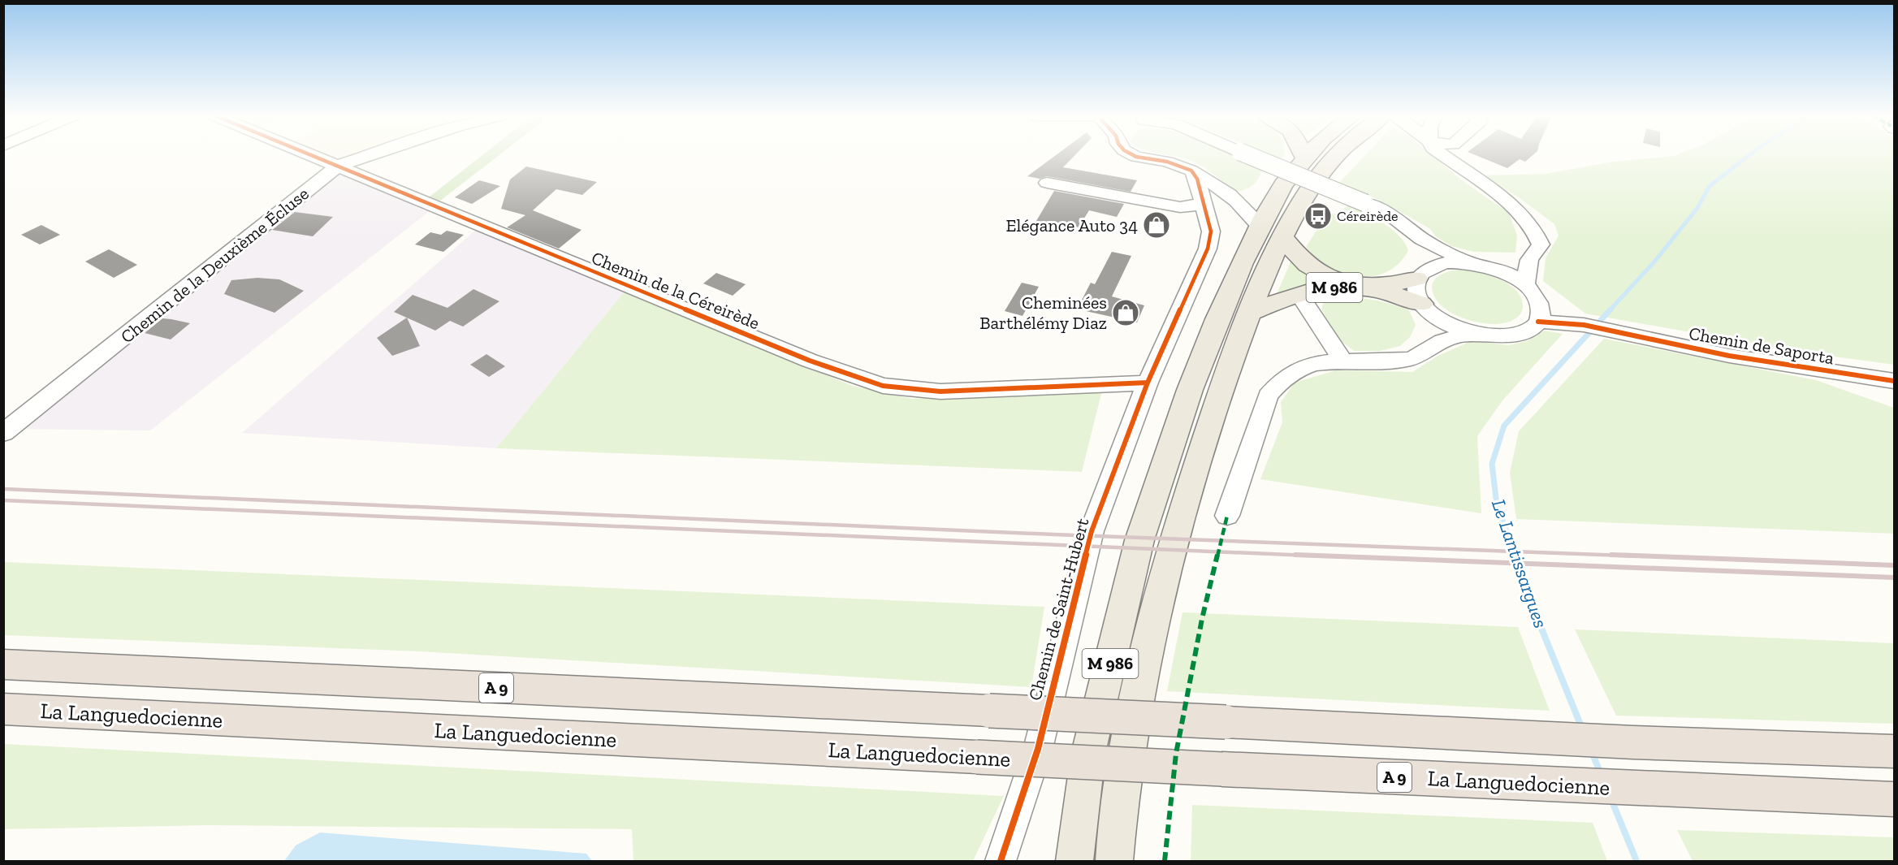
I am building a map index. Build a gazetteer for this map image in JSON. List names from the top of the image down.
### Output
{
  "streets": {
    "highway": ["A 9", "La Languedocienne"],
    "main road": ["M 986"],
    "street": [
      "Chemin de la Deuxième Écluse",
      "Chemin de la Céreirède",
      "Chemin de Saporta",
      "Chemin de Saint-Hubert"
    ]
  },
  "crossings": [
    ["Chemin de la Deuxième Écluse", "Chemin de la Céreirède"],
    ["Chemin de la Céreirède", "Chemin de Saint-Hubert"]
  ],
  "water": ["Le Lantissargues"],
  "places": {
    "bus stop": ["Céreirède"],
    "shop": ["Elégance Auto 34", "Cheminées Barthélémy Diaz"]
  }
}
